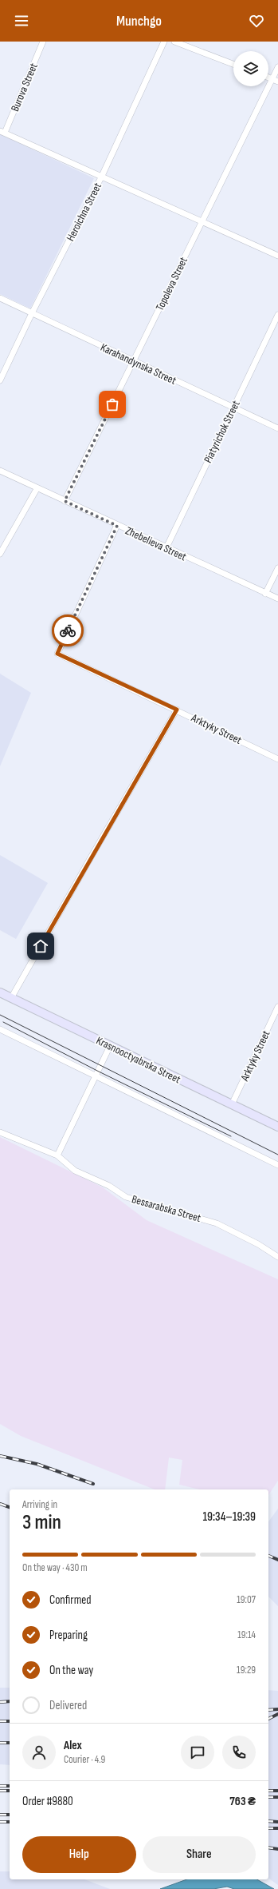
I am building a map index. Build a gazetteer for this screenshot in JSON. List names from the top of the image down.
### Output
{
  "streets": {
    "main road": ["Krasnooctyabrska Street"],
    "street": [
      "Burova Street",
      "Heroichna Street",
      "Topoleva Street",
      "Karahandynska Street",
      "Piatyrichok Street",
      "Zhebelieva Street",
      "Arktyky Street",
      "Bessarabska Street"
    ]
  },
  "crossings": [
    ["Heroichna Street", "Karahandynska Street"],
    ["Topoleva Street", "Karahandynska Street"],
    ["Topoleva Street", "Zhebelieva Street"],
    ["Karahandynska Street", "Piatyrichok Street"],
    ["Piatyrichok Street", "Zhebelieva Street"],
    ["Zhebelieva Street", "Arktyky Street"],
    ["Arktyky Street", "Krasnooctyabrska Street"]
  ],
  "page": {
    "header": "Munchgo",
    "heading": ["3 min", "Arriving in", "19:34–19:39"],
    "panel": [
      "Alex",
      "Courier · 4.9",
      "Order #9880",
      "763 ₴"
    ],
    "bar": "On the way · 430 m",
    "list": [
      ["Confirmed", "19:07"],
      ["Preparing", "19:14"],
      ["On the way", "19:29"],
      "Delivered"
    ],
    "buttons": ["Help", "Share"]
  }
}
